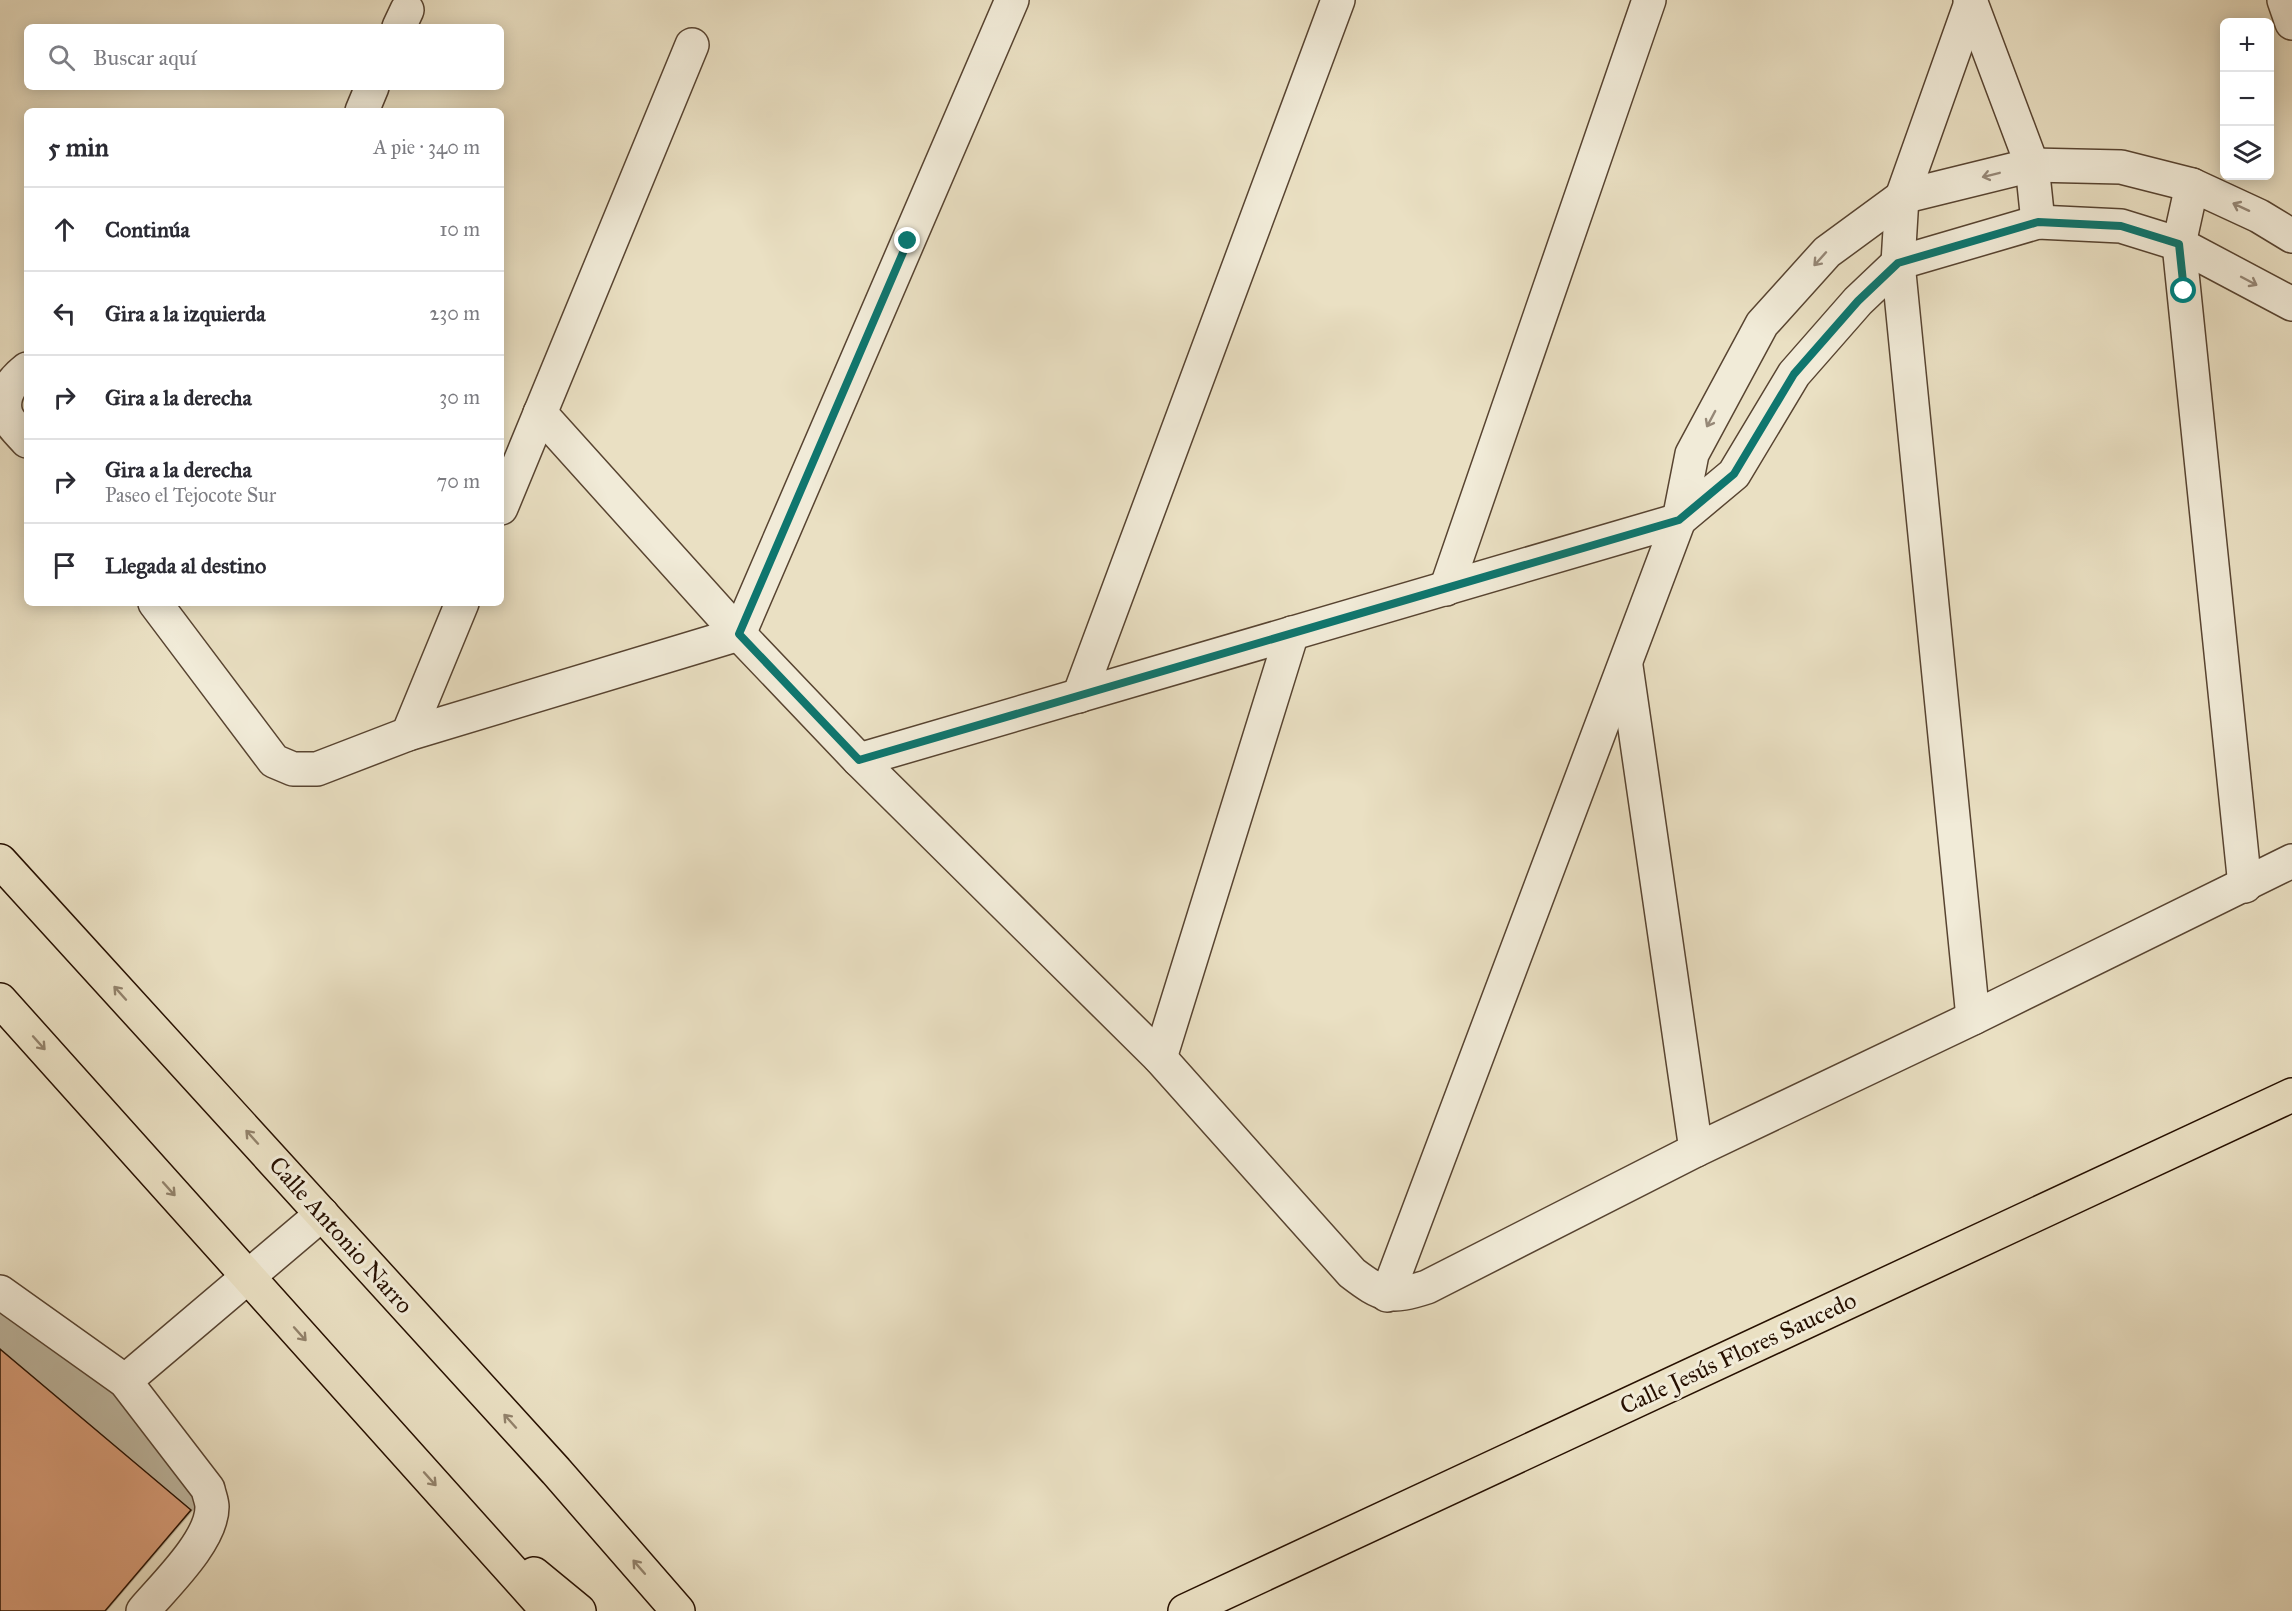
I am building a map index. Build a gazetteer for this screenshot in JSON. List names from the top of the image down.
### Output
{
  "streets": {
    "main road": ["Calle Antonio Narro", "Calle Jesús Flores Saucedo"]
  },
  "page": {
    "map_buttons": ["+", "−"],
    "search": "Buscar aquí",
    "heading": ["5 min", "A pie · 340 m"],
    "list": [
      ["Continúa", "10 m"],
      ["Gira a la izquierda", "230 m"],
      ["Gira a la derecha", "30 m"],
      ["Gira a la derecha", "Paseo el Tejocote Sur", "70 m"],
      "Llegada al destino"
    ]
  }
}
